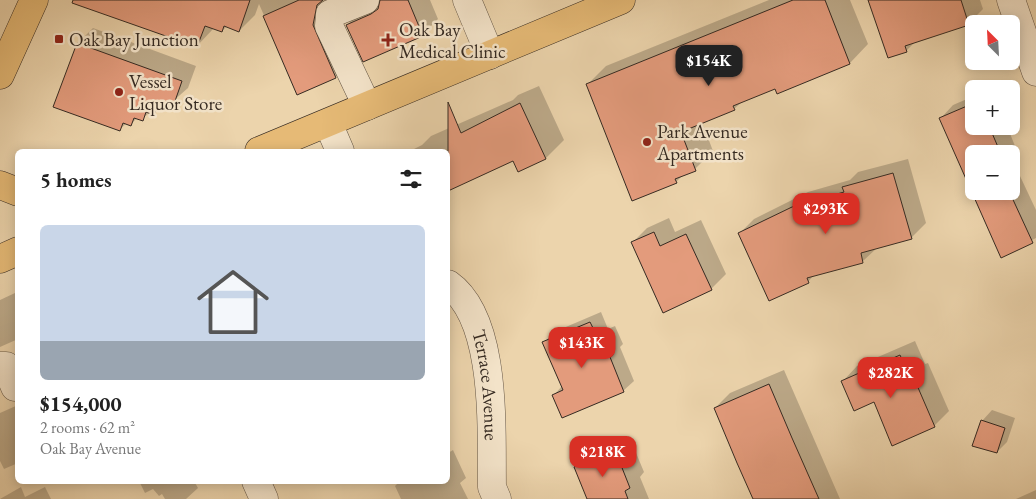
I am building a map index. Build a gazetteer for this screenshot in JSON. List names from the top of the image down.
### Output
{
  "streets": {
    "street": ["Terrace Avenue"]
  },
  "places": {
    "transit": ["Oak Bay Junction"],
    "health": ["Oak Bay Medical Clinic"],
    "other": ["Vessel Liquor Store", "Park Avenue Apartments"]
  },
  "north": "top left",
  "page": {
    "map_buttons": ["+", "−"],
    "price": [
      "$154K",
      "$293K",
      "$143K",
      "$282K",
      "$218K"
    ],
    "heading": "5 homes",
    "list": [
      {
        "name": "$154,000",
        "note": "2 rooms · 62 m² · Oak Bay Avenue"
      }
    ]
  }
}
